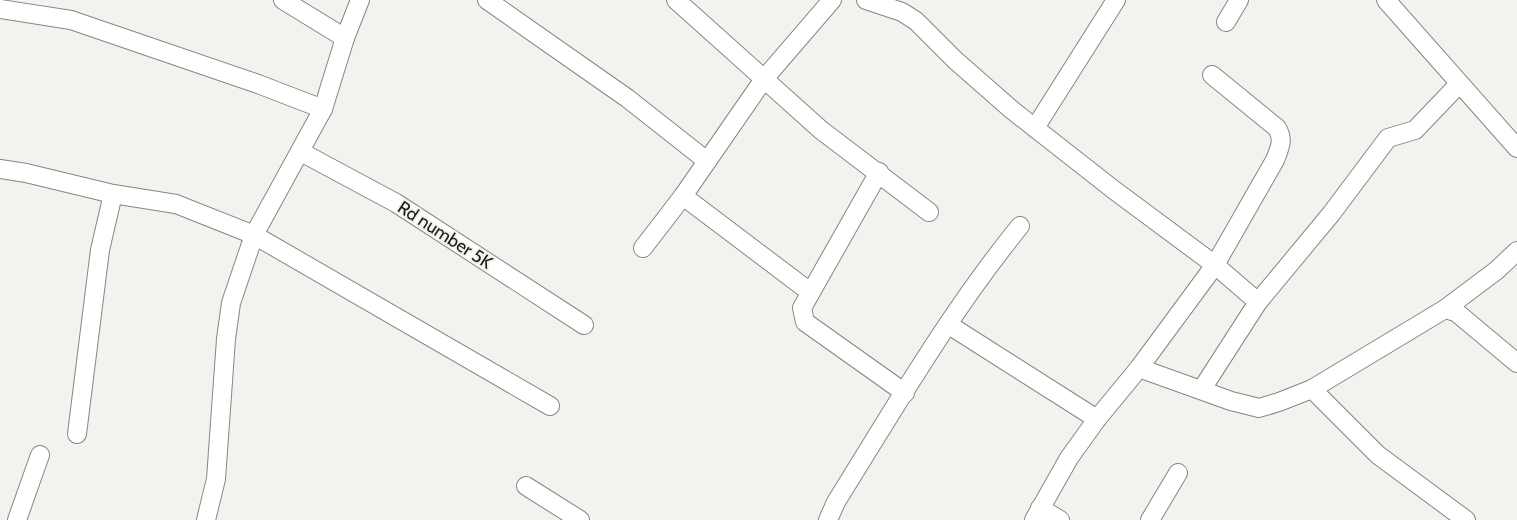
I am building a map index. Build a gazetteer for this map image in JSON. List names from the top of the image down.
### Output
{
  "streets": {
    "street": ["Rd number 5K"]
  }
}
